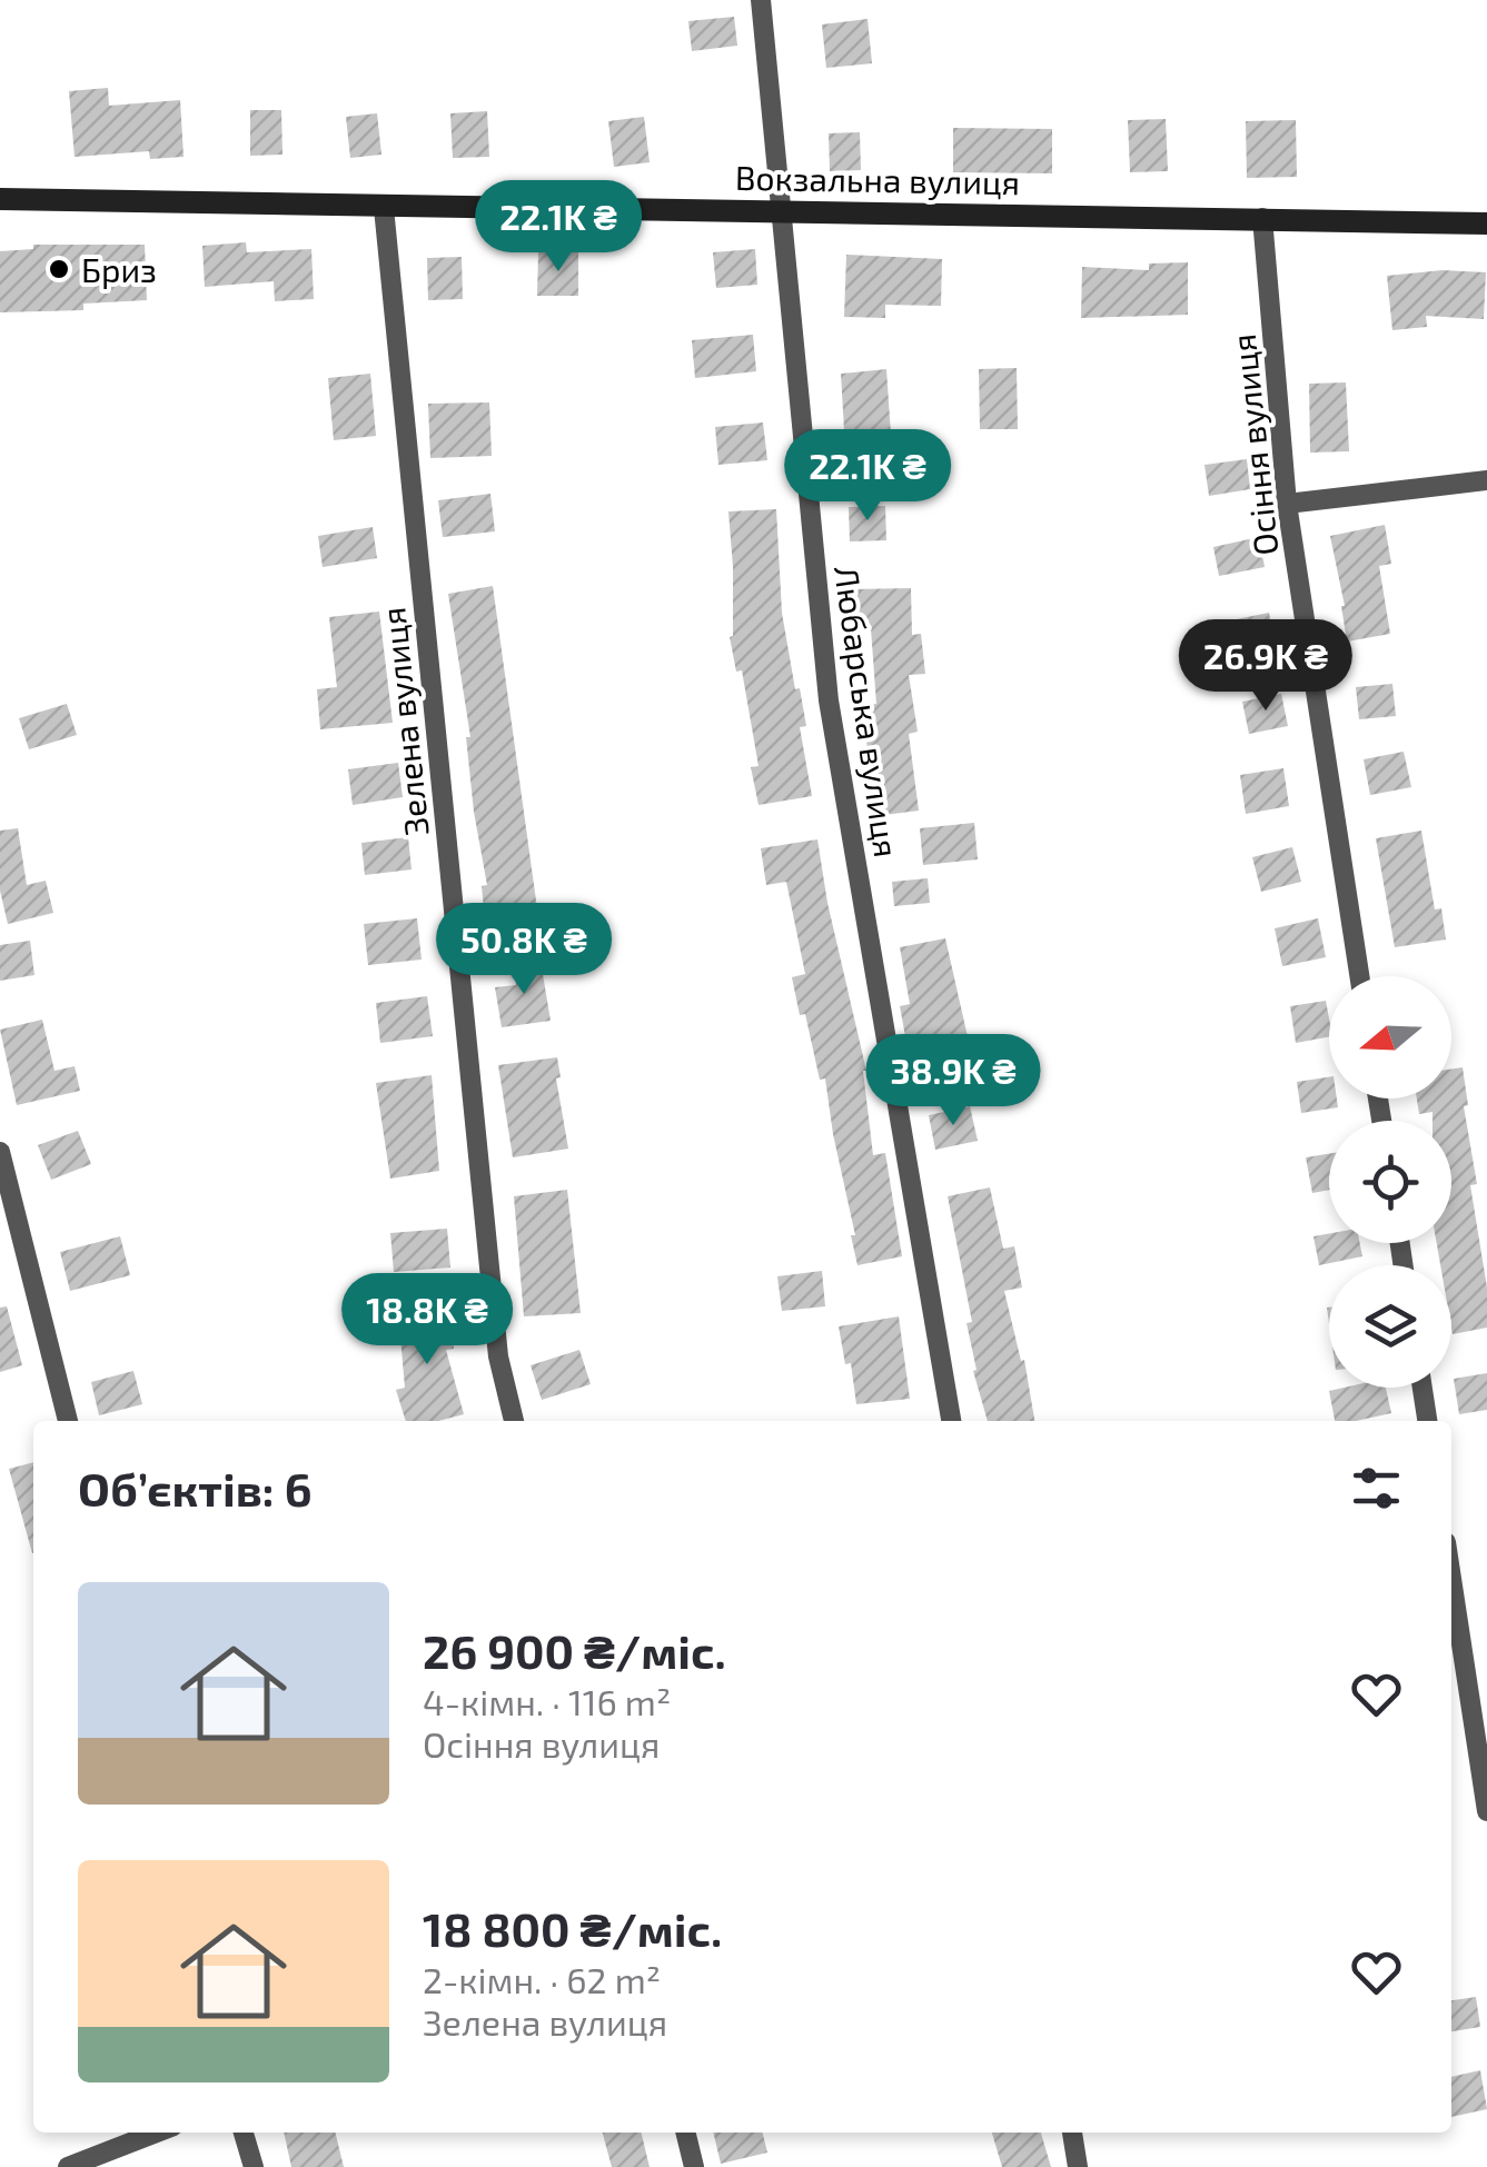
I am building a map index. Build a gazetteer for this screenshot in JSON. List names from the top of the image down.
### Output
{
  "streets": {
    "main road": ["Вокзальна вулиця"],
    "street": ["Осіння вулиця", "Любарська вулиця", "Зелена вулиця"]
  },
  "crossings": [
    ["Вокзальна вулиця", "Осіння вулиця"],
    ["Вокзальна вулиця", "Любарська вулиця"],
    ["Вокзальна вулиця", "Зелена вулиця"]
  ],
  "places": ["Бриз"],
  "north": "left",
  "page": {
    "price": [
      "22.1K ₴",
      "22.1K ₴",
      "26.9K ₴",
      "50.8K ₴",
      "38.9K ₴",
      "18.8K ₴"
    ],
    "heading": "Об’єктів: 6",
    "list": [
      {
        "name": "26 900 ₴/міс.",
        "note": "4-кімн. · 116 m² · Осіння вулиця"
      },
      {
        "name": "18 800 ₴/міс.",
        "note": "2-кімн. · 62 m² · Зелена вулиця"
      }
    ]
  }
}
